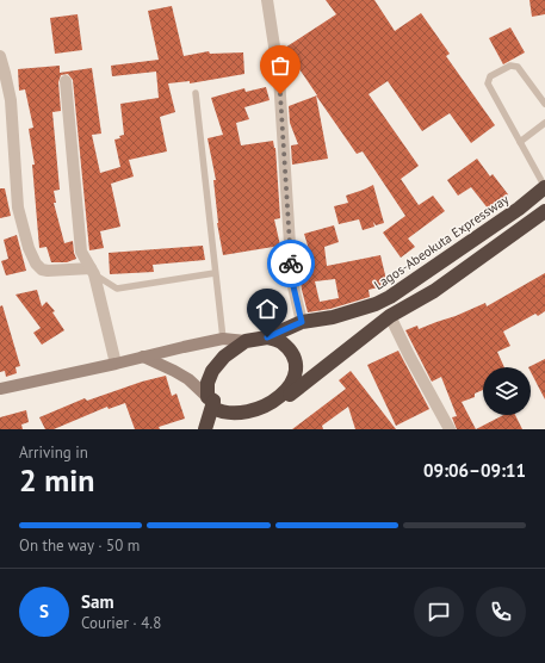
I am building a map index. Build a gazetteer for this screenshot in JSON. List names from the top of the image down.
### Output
{
  "streets": {
    "highway": ["Lagos-Abeokuta Expressway"]
  },
  "page": {
    "heading": ["2 min", "Arriving in", "09:06–09:11"],
    "panel": ["Sam", "Courier · 4.8"],
    "bar": "On the way · 50 m",
    "round": "S"
  }
}
